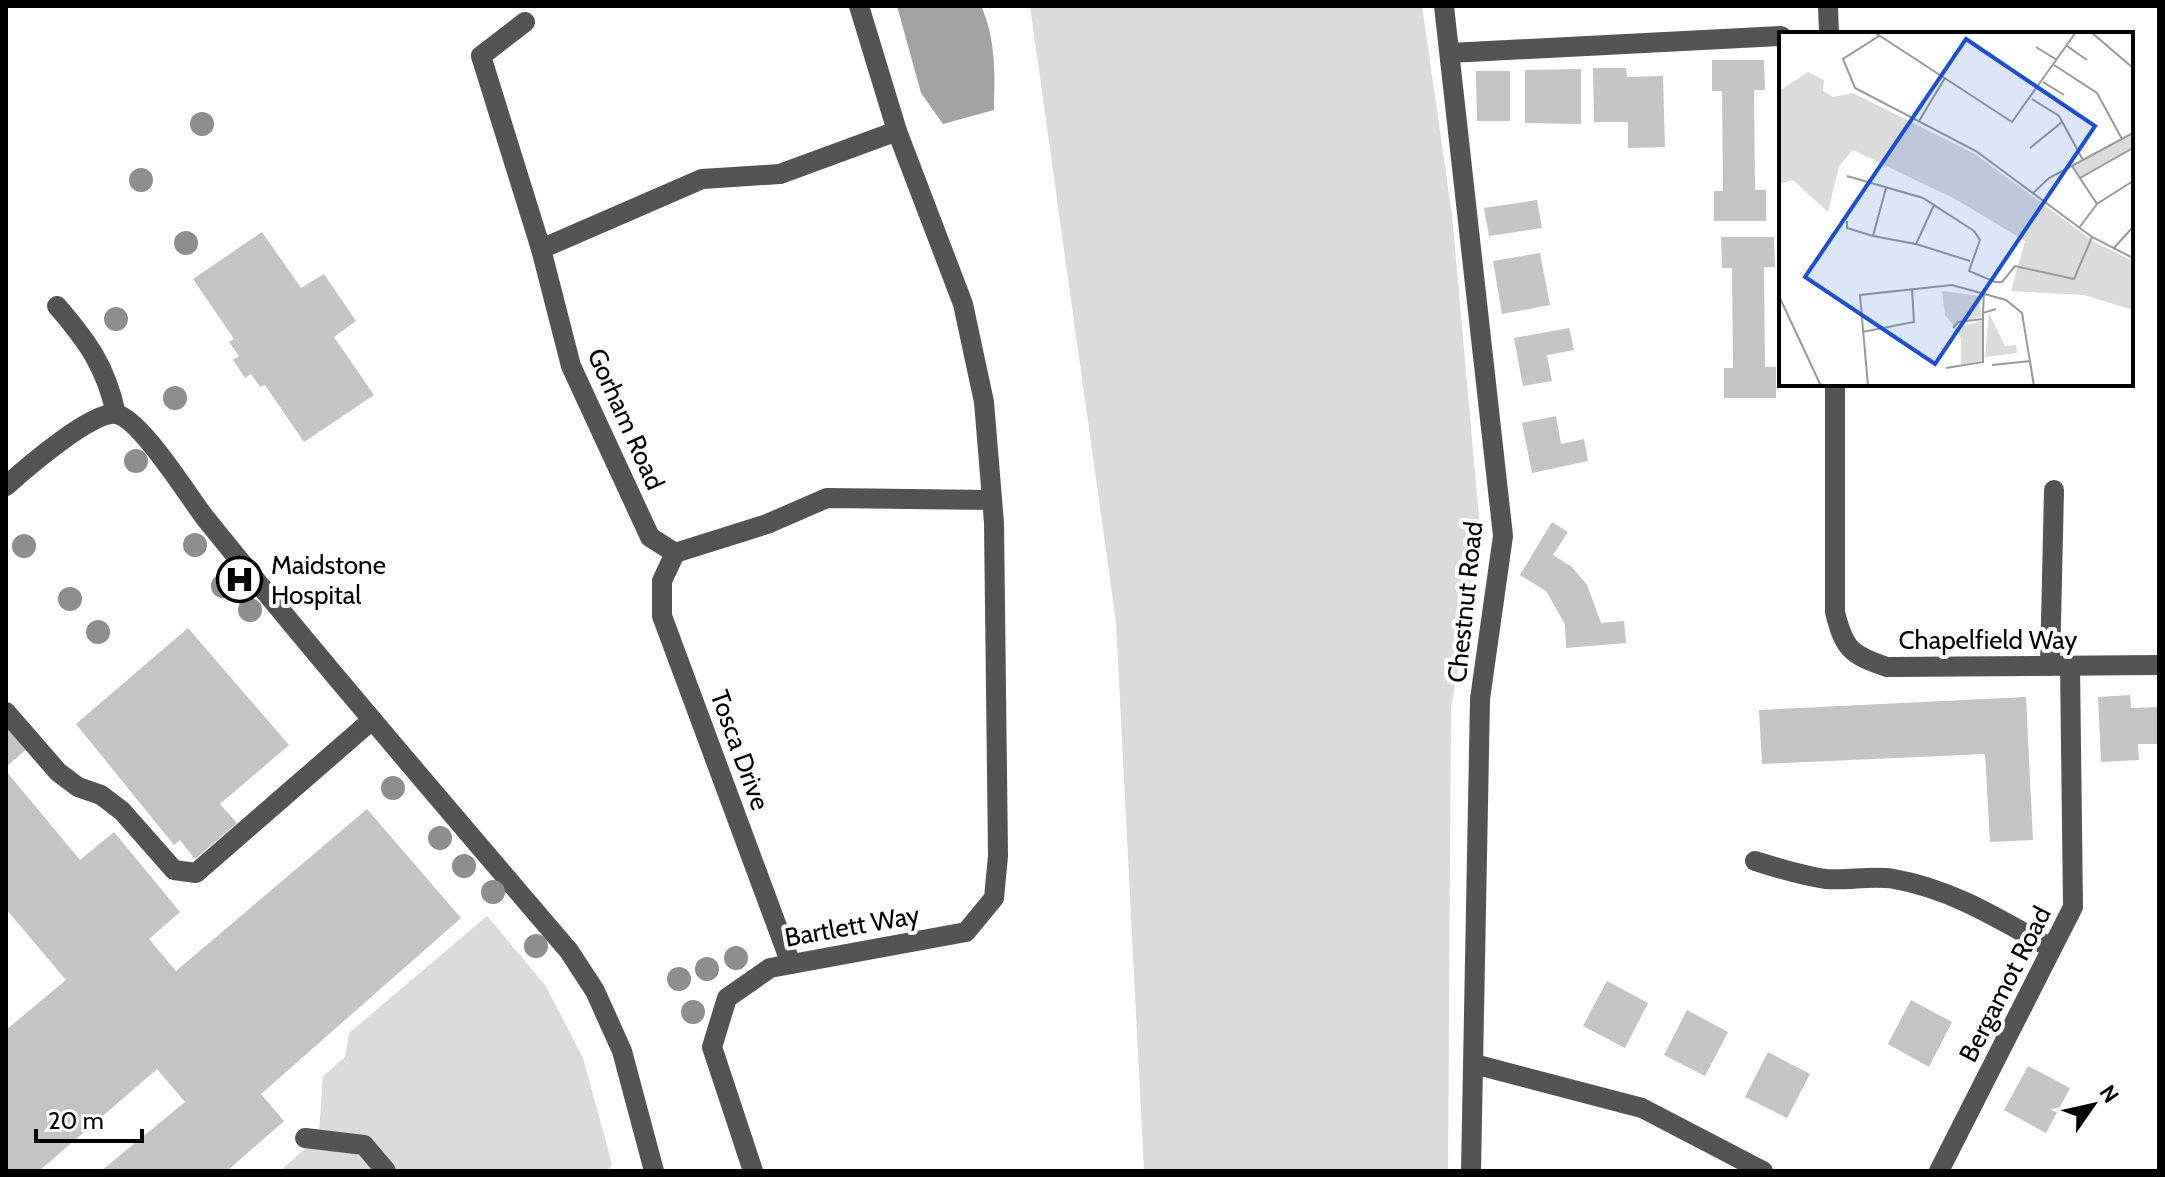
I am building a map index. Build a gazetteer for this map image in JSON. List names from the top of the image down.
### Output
{
  "streets": {
    "street": [
      "Gorham Road",
      "Chestnut Road",
      "Chapelfield Way",
      "Tosca Drive",
      "Bartlett Way",
      "Bergamot Road"
    ]
  },
  "crossings": [
    ["Gorham Road", "Tosca Drive"],
    ["Chapelfield Way", "Bergamot Road"],
    ["Tosca Drive", "Bartlett Way"]
  ],
  "places": {
    "hospital": ["Maidstone Hospital"]
  },
  "scale_bar": "20 m",
  "north": "top right"
}
